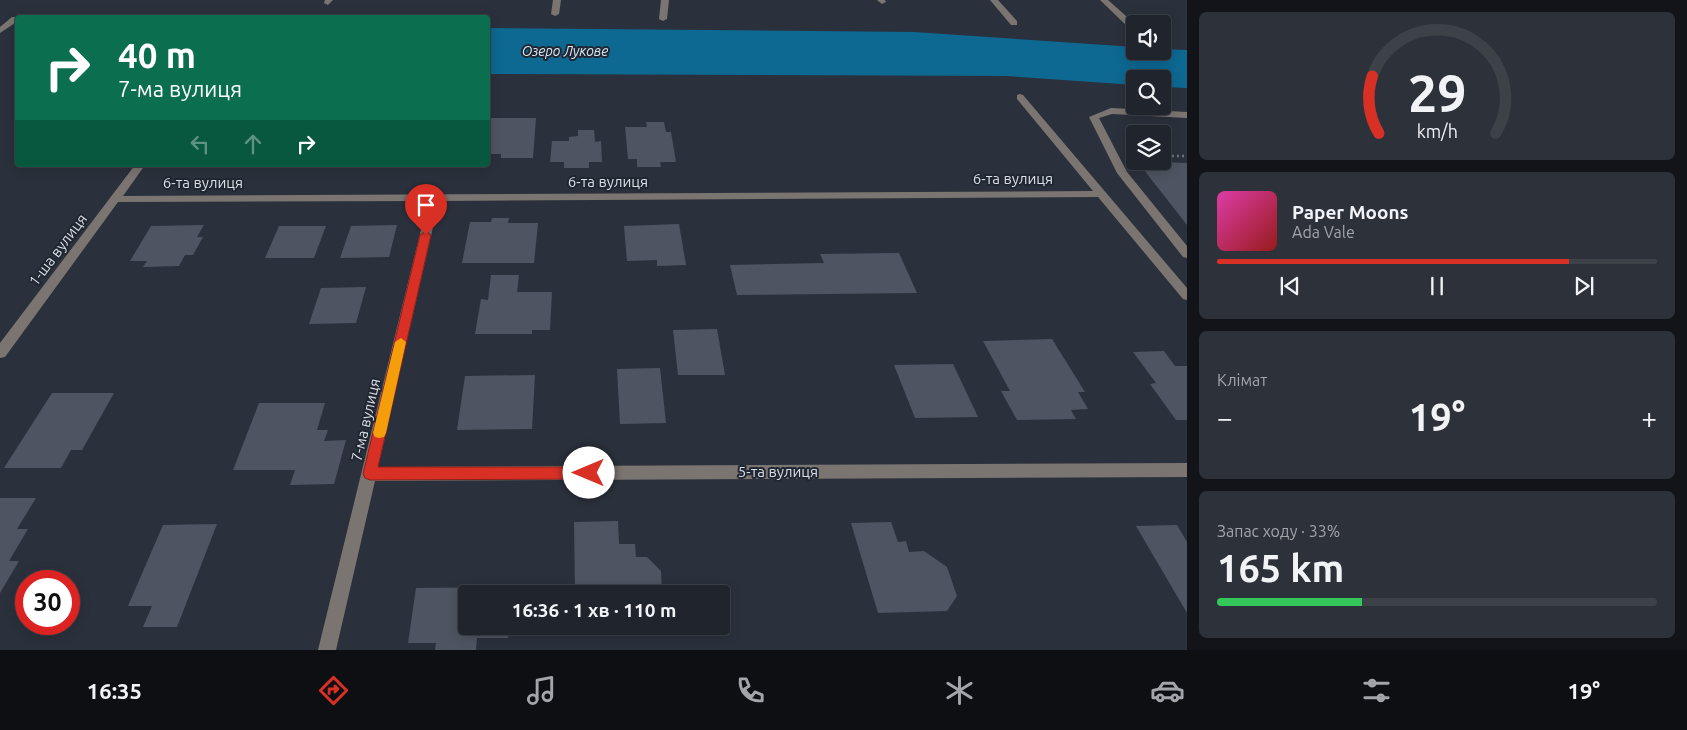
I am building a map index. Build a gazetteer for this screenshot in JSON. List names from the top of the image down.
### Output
{
  "streets": {
    "street": [
      "6-та вулиця",
      "1-ша вулиця",
      "7-ма вулиця",
      "5-та вулиця"
    ]
  },
  "crossings": [
    ["6-та вулиця", "1-ша вулиця"],
    ["6-та вулиця", "7-ма вулиця"],
    ["7-ма вулиця", "5-та вулиця"]
  ],
  "water": ["Озеро Лукове"],
  "page": {
    "turn": ["40 m", "7-ма вулиця"],
    "song": ["Paper Moons", "Ada Vale"],
    "tile": [
      "Клімат",
      ["Запас ходу · 33%", "165 km"]
    ],
    "heat": ["−", "19°", "+"],
    "limit": "30",
    "trip": "16:36 · 1 хв · 110 m",
    "tabs": ["16:35", "19°"],
    "gauge": ["29", "km/h"]
  }
}
